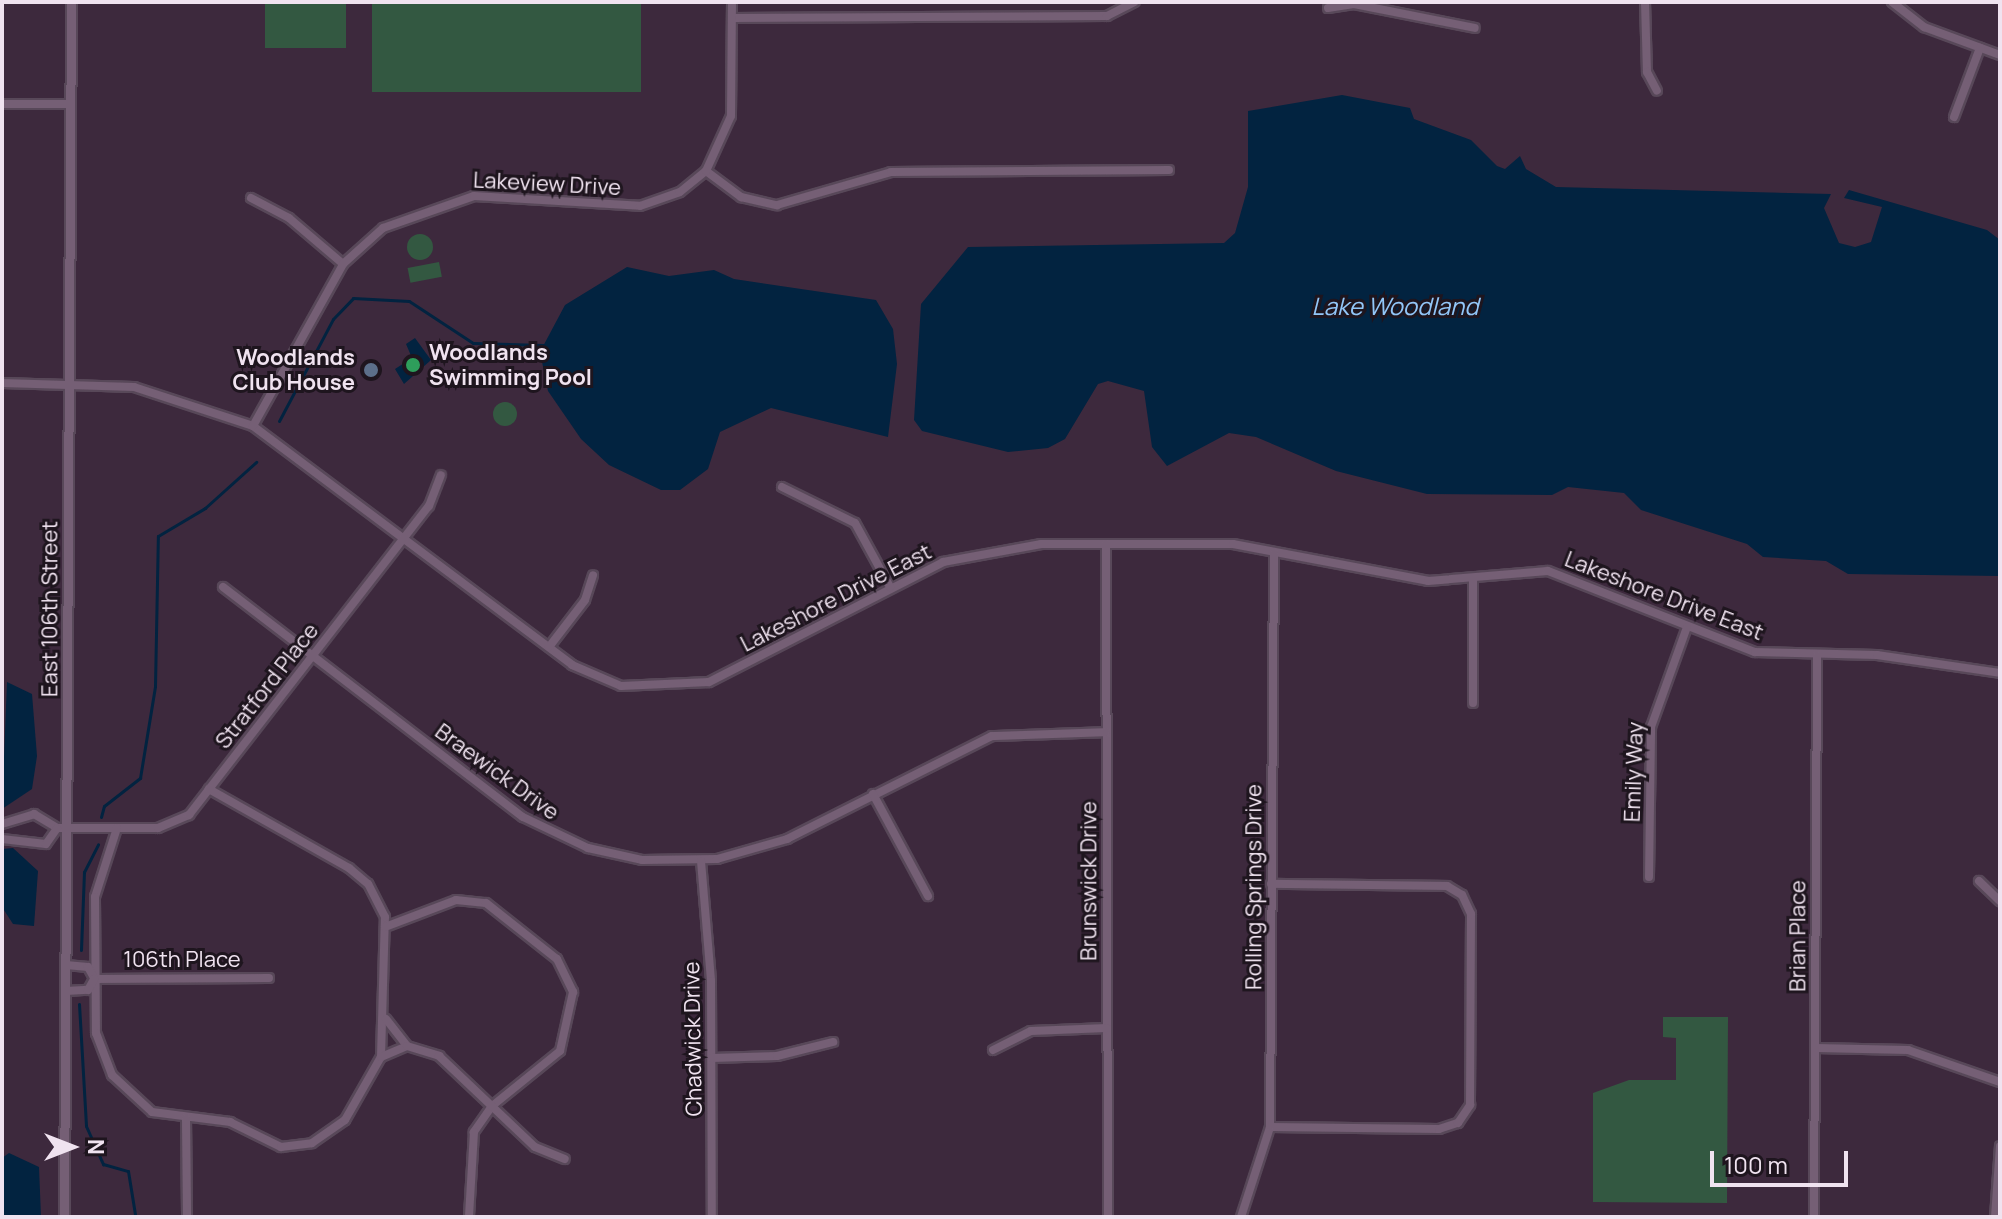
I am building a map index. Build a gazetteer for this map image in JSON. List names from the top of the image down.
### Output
{
  "streets": {
    "street": [
      "Lakeview Drive",
      "Lakeshore Drive East",
      "East 106th Street",
      "Stratford Place",
      "Braewick Drive",
      "Emily Way",
      "Brunswick Drive",
      "Rolling Springs Drive",
      "Brian Place",
      "106th Place",
      "Chadwick Drive"
    ]
  },
  "crossings": [
    ["Lakeview Drive", "Lakeshore Drive East"],
    ["Lakeshore Drive East", "East 106th Street"],
    ["Lakeshore Drive East", "Stratford Place"],
    ["Lakeshore Drive East", "Emily Way"],
    ["Lakeshore Drive East", "Brunswick Drive"],
    ["Lakeshore Drive East", "Rolling Springs Drive"],
    ["Lakeshore Drive East", "Brian Place"],
    ["East 106th Street", "Stratford Place"],
    ["East 106th Street", "106th Place"],
    ["Stratford Place", "Braewick Drive"],
    ["Braewick Drive", "Brunswick Drive"],
    ["Braewick Drive", "Chadwick Drive"]
  ],
  "water": ["Lake Woodland"],
  "places": ["Woodlands Swimming Pool", "Woodlands Club House"],
  "scale_bar": "100 m",
  "north": "right"
}
